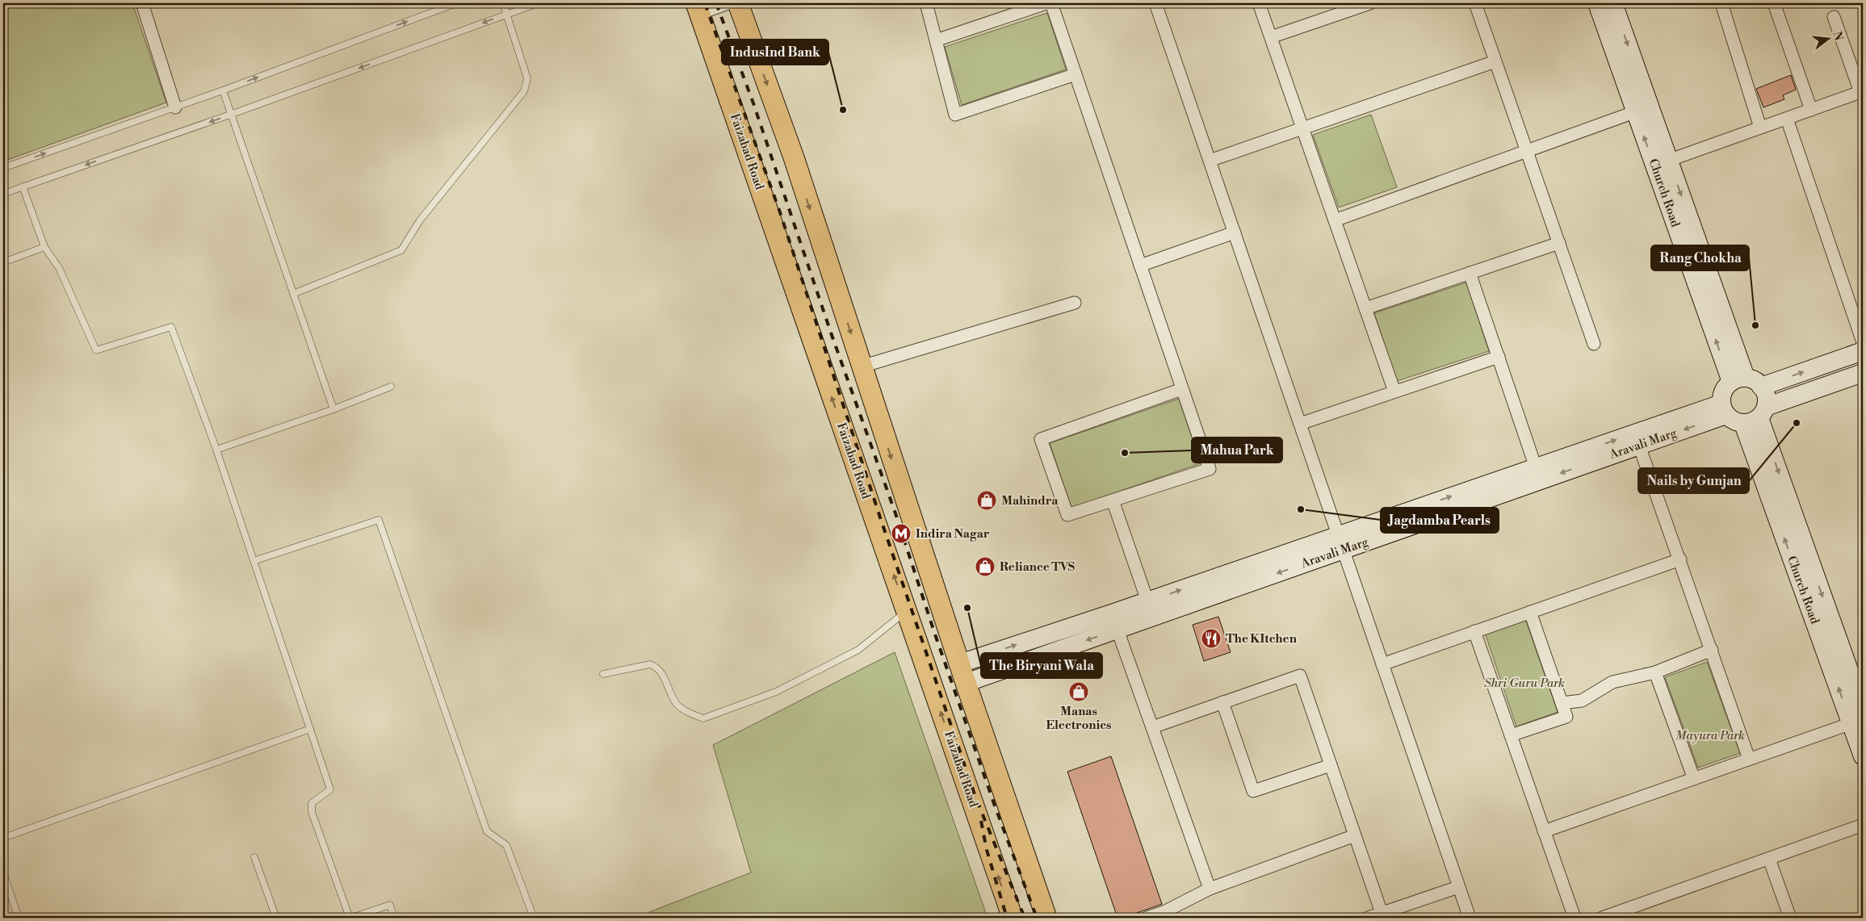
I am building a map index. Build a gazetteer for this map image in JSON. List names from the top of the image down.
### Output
{
  "streets": {
    "main road": ["Faizabad Road"],
    "street": ["Church Road", "Aravali Marg"]
  },
  "crossings": [
    ["Church Road", "Aravali Marg"]
  ],
  "parks": ["Shri Guru Park", "Mayura Park"],
  "places": {
    "other": [
      "IndusInd Bank",
      "Rang Chokha",
      "Nails by Gunjan",
      "Mahua Park",
      "Jagdamba Pearls",
      "The Biryani Wala"
    ],
    "shop": ["Mahindra", "Reliance TVS", "Manas Electronics"],
    "metro station": ["Indira Nagar"],
    "restaurant": ["The KItchen"]
  },
  "north": "right"
}
